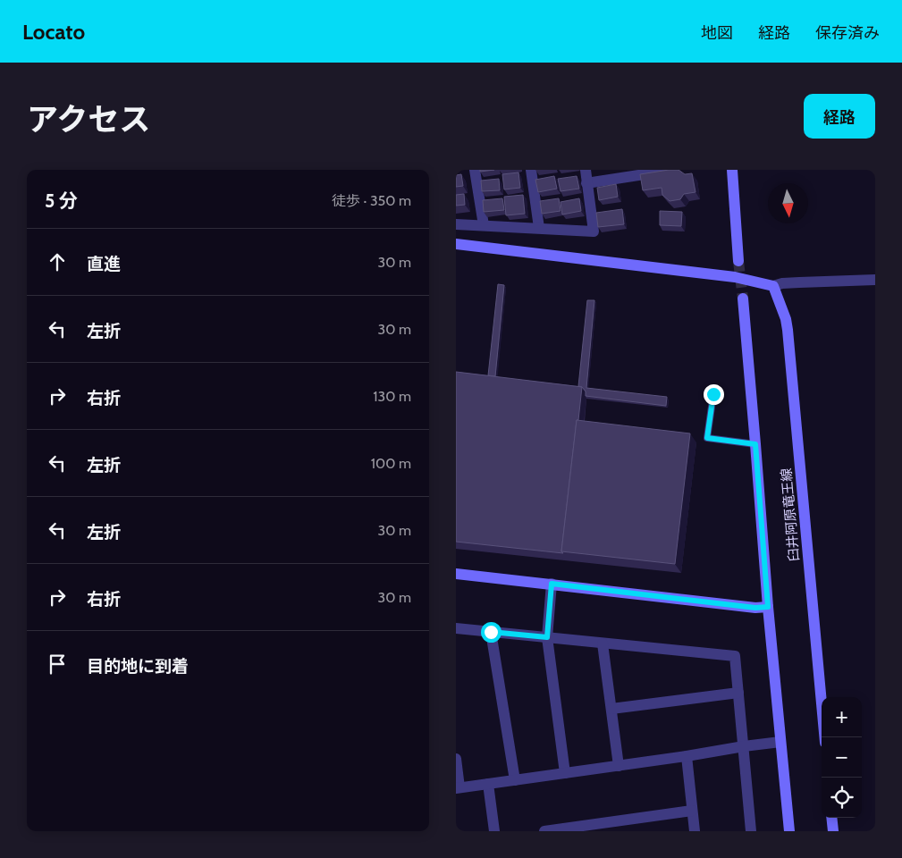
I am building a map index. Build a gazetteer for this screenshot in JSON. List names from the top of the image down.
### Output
{
  "streets": {
    "street": ["臼井阿原竜王線"]
  },
  "north": "bottom",
  "page": {
    "header": "Locato",
    "nav": ["地図", "経路", "保存済み"],
    "title": "アクセス",
    "buttons": "経路",
    "heading": ["5 分", "徒歩 · 350 m"],
    "list": [
      ["直進", "30 m"],
      ["左折", "30 m"],
      ["右折", "130 m"],
      ["左折", "100 m"],
      ["左折", "30 m"],
      ["右折", "30 m"],
      "目的地に到着"
    ],
    "map_buttons": ["+", "−"]
  }
}
